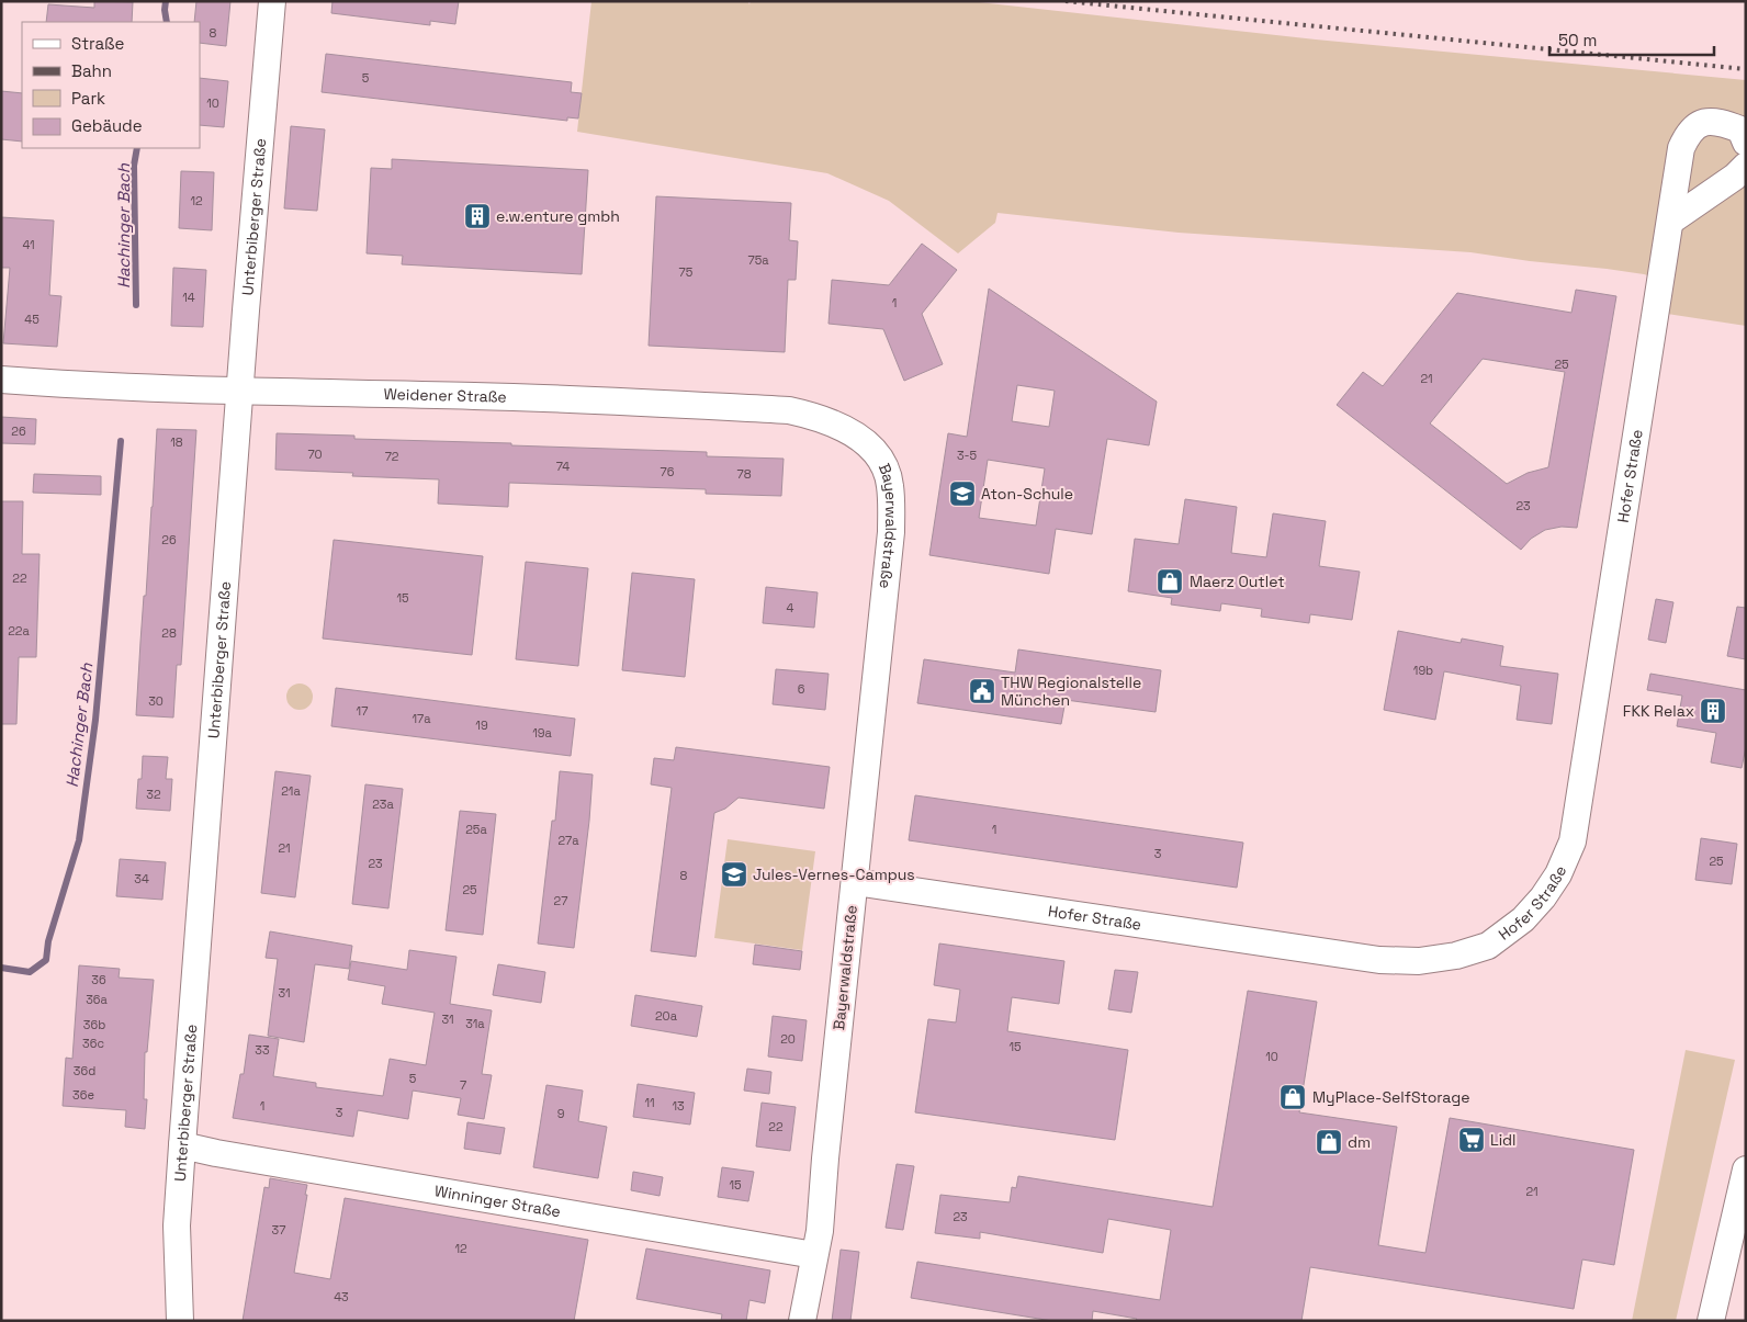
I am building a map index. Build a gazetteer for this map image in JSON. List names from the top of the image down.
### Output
{
  "streets": {
    "street": [
      "Unterbiberger Straße",
      "Weidener Straße",
      "Hofer Straße",
      "Bayerwaldstraße",
      "Winninger Straße"
    ]
  },
  "crossings": [
    ["Unterbiberger Straße", "Weidener Straße"],
    ["Unterbiberger Straße", "Winninger Straße"],
    ["Weidener Straße", "Bayerwaldstraße"],
    ["Hofer Straße", "Bayerwaldstraße"],
    ["Bayerwaldstraße", "Winninger Straße"]
  ],
  "water": ["Hachinger Bach"],
  "places": {
    "building": ["e.w.enture gmbh", "FKK Relax"],
    "school or university": ["Aton-Schule", "Jules-Vernes-Campus"],
    "shop": ["Maerz Outlet", "MyPlace-SelfStorage", "dm"],
    "public building": ["THW Regionalstelle München"],
    "supermarket": ["Lidl"]
  },
  "house_numbers": [
    "8",
    "5",
    "10",
    "12",
    "41",
    "75a",
    "75",
    "14",
    "1",
    "45",
    "25",
    "21",
    "26",
    "18",
    "70",
    "3-5",
    "72",
    "74",
    "76",
    "78",
    "23",
    "26",
    "22",
    "15",
    "4",
    "22a",
    "28",
    "19b",
    "6",
    "30",
    "17",
    "17a",
    "19",
    "19a",
    "21a",
    "32",
    "23a",
    "25a",
    "1",
    "27a",
    "21",
    "3",
    "25",
    "23",
    "8",
    "34",
    "25",
    "27",
    "36",
    "31",
    "36a",
    "20a",
    "31",
    "31a",
    "36b",
    "20",
    "36c",
    "15",
    "33",
    "10",
    "36d",
    "5",
    "7",
    "36e",
    "11",
    "1",
    "13",
    "3",
    "9",
    "22",
    "15",
    "21",
    "23",
    "37",
    "12",
    "43"
  ],
  "legend": [
    "Straße",
    "Bahn",
    "Park",
    "Gebäude"
  ],
  "scale_bar": "50 m"
}
